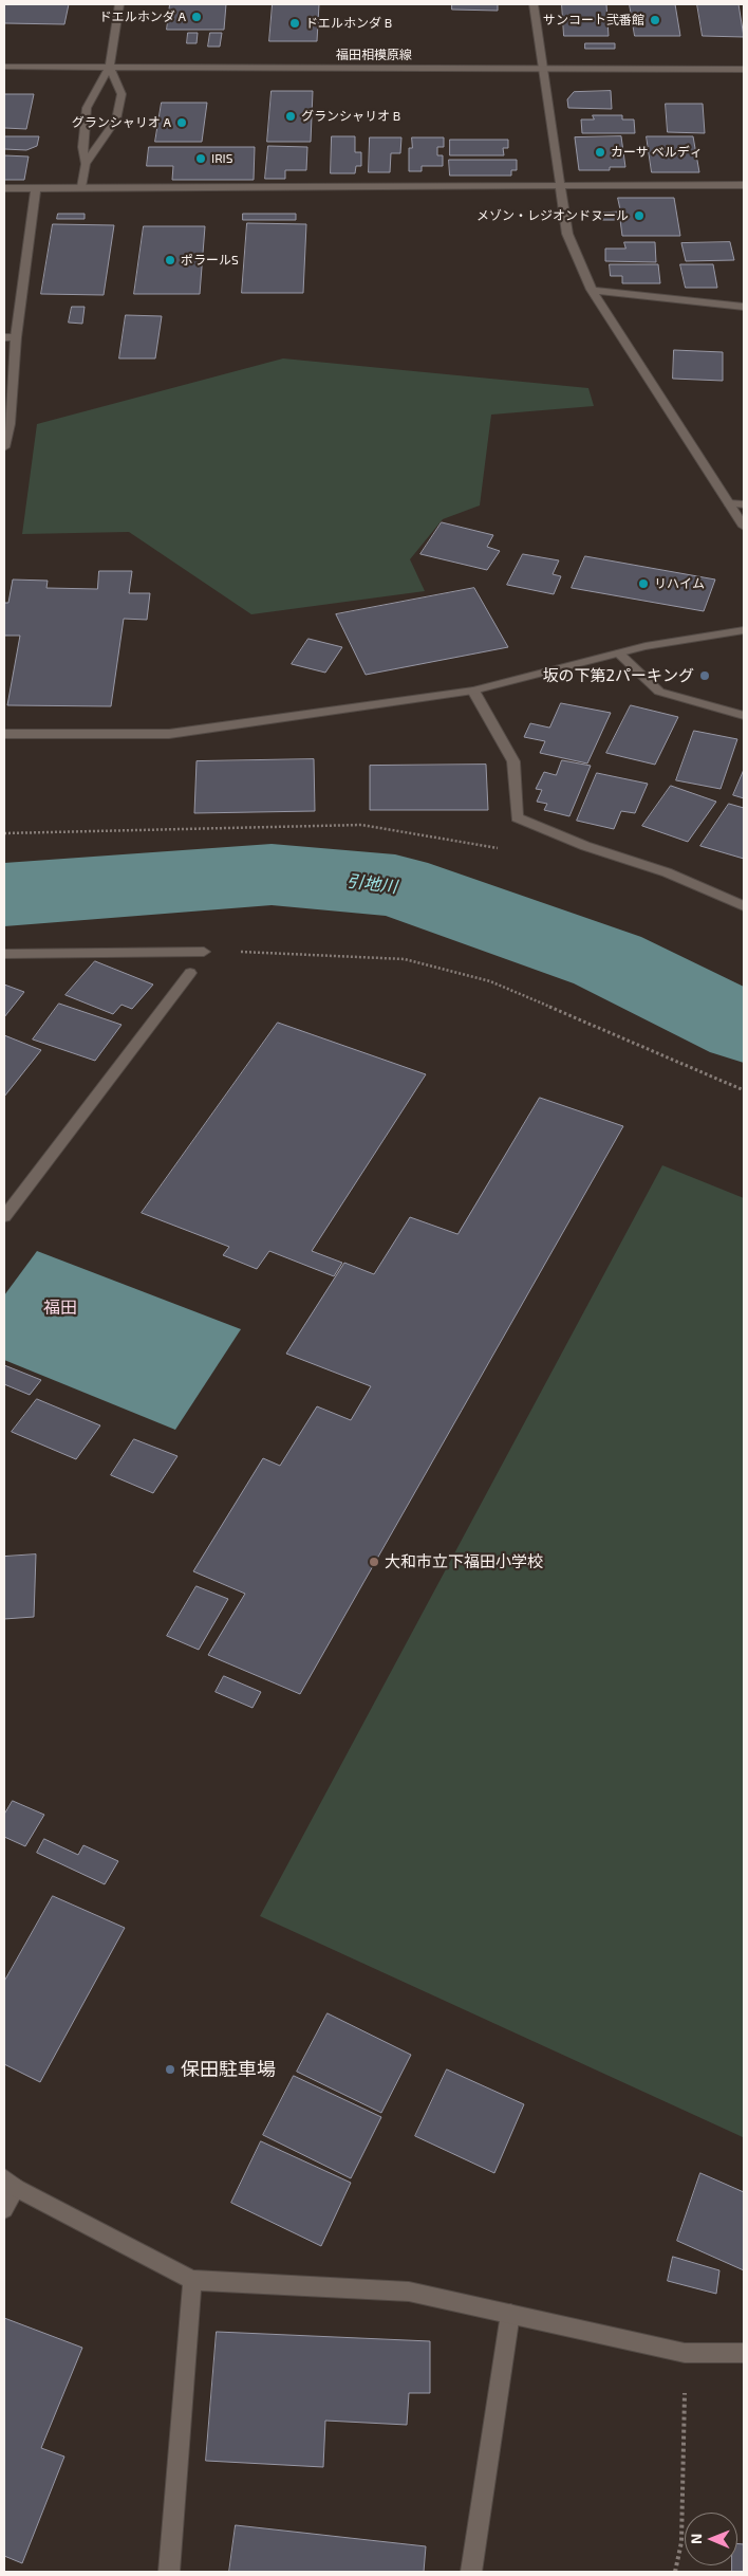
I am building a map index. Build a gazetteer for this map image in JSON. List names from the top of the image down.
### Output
{
  "streets": {
    "street": ["福田相模原線"]
  },
  "districts": ["福田"],
  "water": ["引地川"],
  "places": [
    "ドエルホンダ A",
    "サンコート弐番館",
    "ドエルホンダ B",
    "グランシャリオ B",
    "グランシャリオ A",
    "カーサ ベルディ",
    "IRIS",
    "メゾン・レジオンドヌール",
    "ポラールS",
    "リハイム",
    "坂の下第2パーキング",
    "大和市立下福田小学校",
    "保田駐車場"
  ],
  "north": "left"
}
